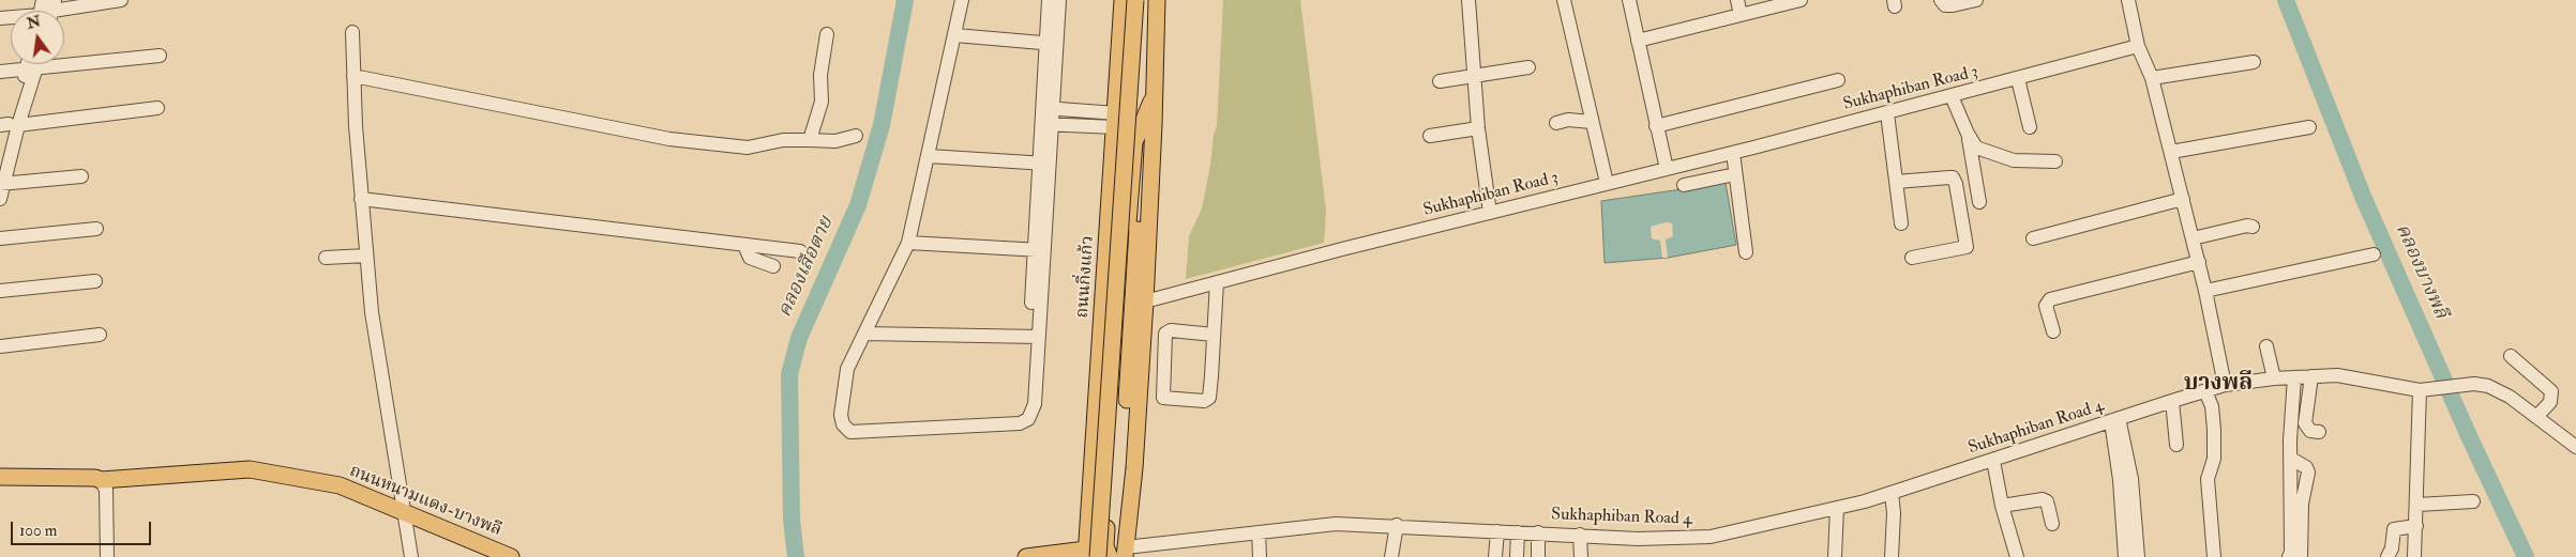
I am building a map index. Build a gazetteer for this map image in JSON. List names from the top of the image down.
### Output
{
  "streets": {
    "main road": ["ถนนกิ่งแก้ว", "ถนนหนามแดง-บางพลี"],
    "street": ["Sukhaphiban Road 3", "Sukhaphiban Road 4"]
  },
  "crossings": [
    ["ถนนกิ่งแก้ว", "Sukhaphiban Road 4"]
  ],
  "districts": ["บางพลี"],
  "water": ["คลองเสือตาย", "คลองบางพลี"],
  "scale_bar": "100 m",
  "north": "top"
}
